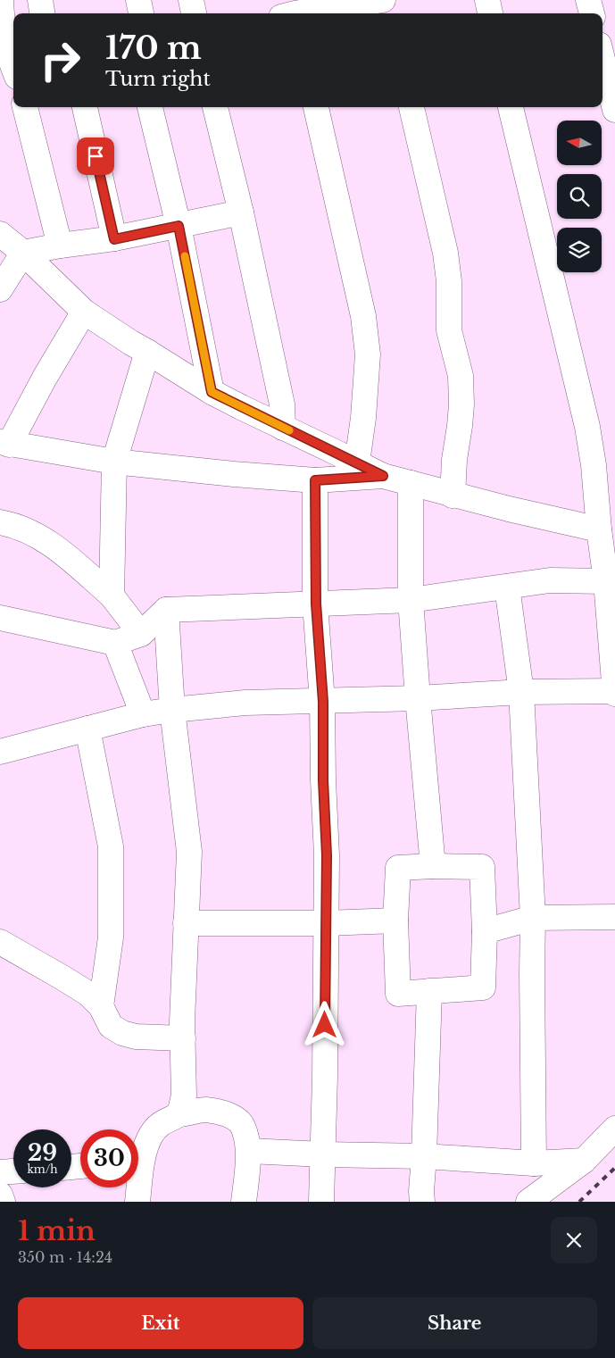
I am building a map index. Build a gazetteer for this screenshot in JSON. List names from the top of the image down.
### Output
{
  "north": "left",
  "page": {
    "turn": ["170 m", "Turn right"],
    "speed": "29 km/h",
    "limit": "30",
    "heading": ["1 min", "350 m · 14:24"],
    "buttons": ["Exit", "Share"]
  }
}
